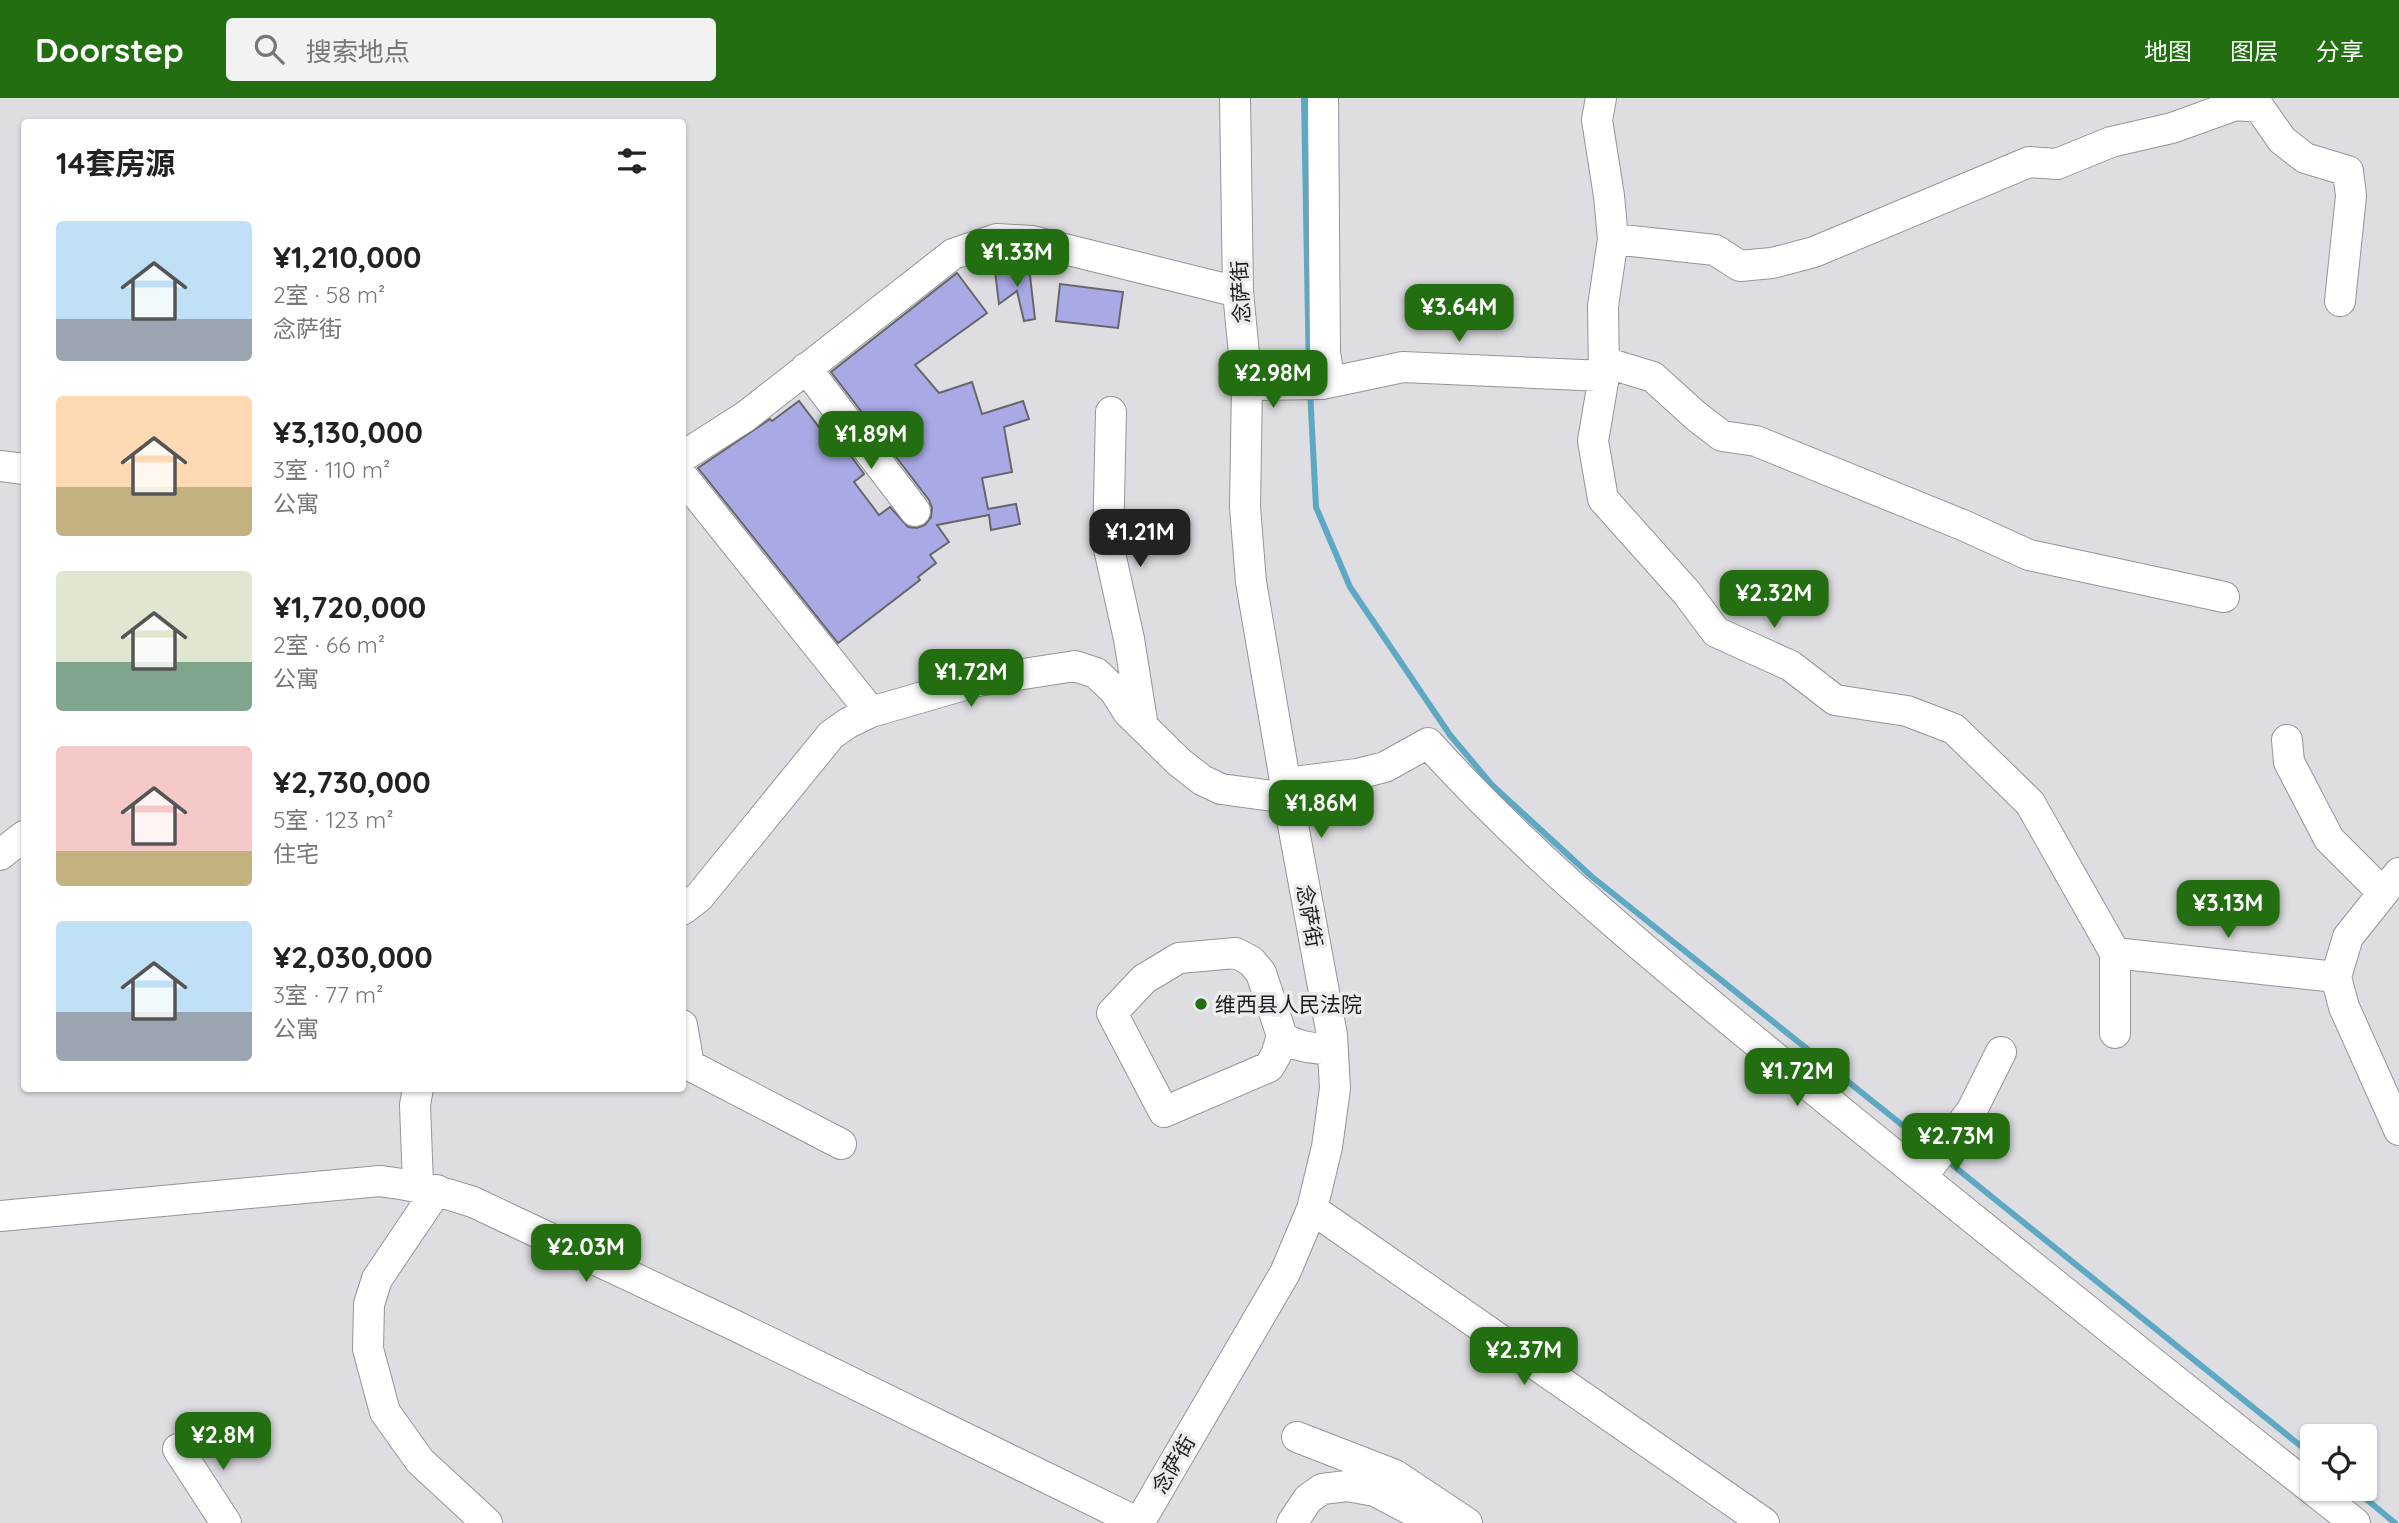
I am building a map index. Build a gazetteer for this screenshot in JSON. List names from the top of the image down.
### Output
{
  "streets": {
    "street": ["念萨街"]
  },
  "places": ["维西县人民法院"],
  "page": {
    "header": "Doorstep",
    "search": "搜索地点",
    "nav": ["地图", "图层", "分享"],
    "heading": "14套房源",
    "list": [
      {
        "name": "¥1,210,000",
        "note": "2室 · 58 m² · 念萨街"
      },
      {
        "name": "¥3,130,000",
        "note": "3室 · 110 m² · 公寓"
      },
      {
        "name": "¥1,720,000",
        "note": "2室 · 66 m² · 公寓"
      },
      {
        "name": "¥2,730,000",
        "note": "5室 · 123 m² · 住宅"
      },
      {
        "name": "¥2,030,000",
        "note": "3室 · 77 m² · 公寓"
      }
    ],
    "price": [
      "¥1.33M",
      "¥3.64M",
      "¥2.98M",
      "¥1.89M",
      "¥1.21M",
      "¥2.32M",
      "¥1.72M",
      "¥1.86M",
      "¥3.13M",
      "¥1.72M",
      "¥2.73M",
      "¥2.03M",
      "¥2.37M",
      "¥2.8M"
    ]
  }
}
